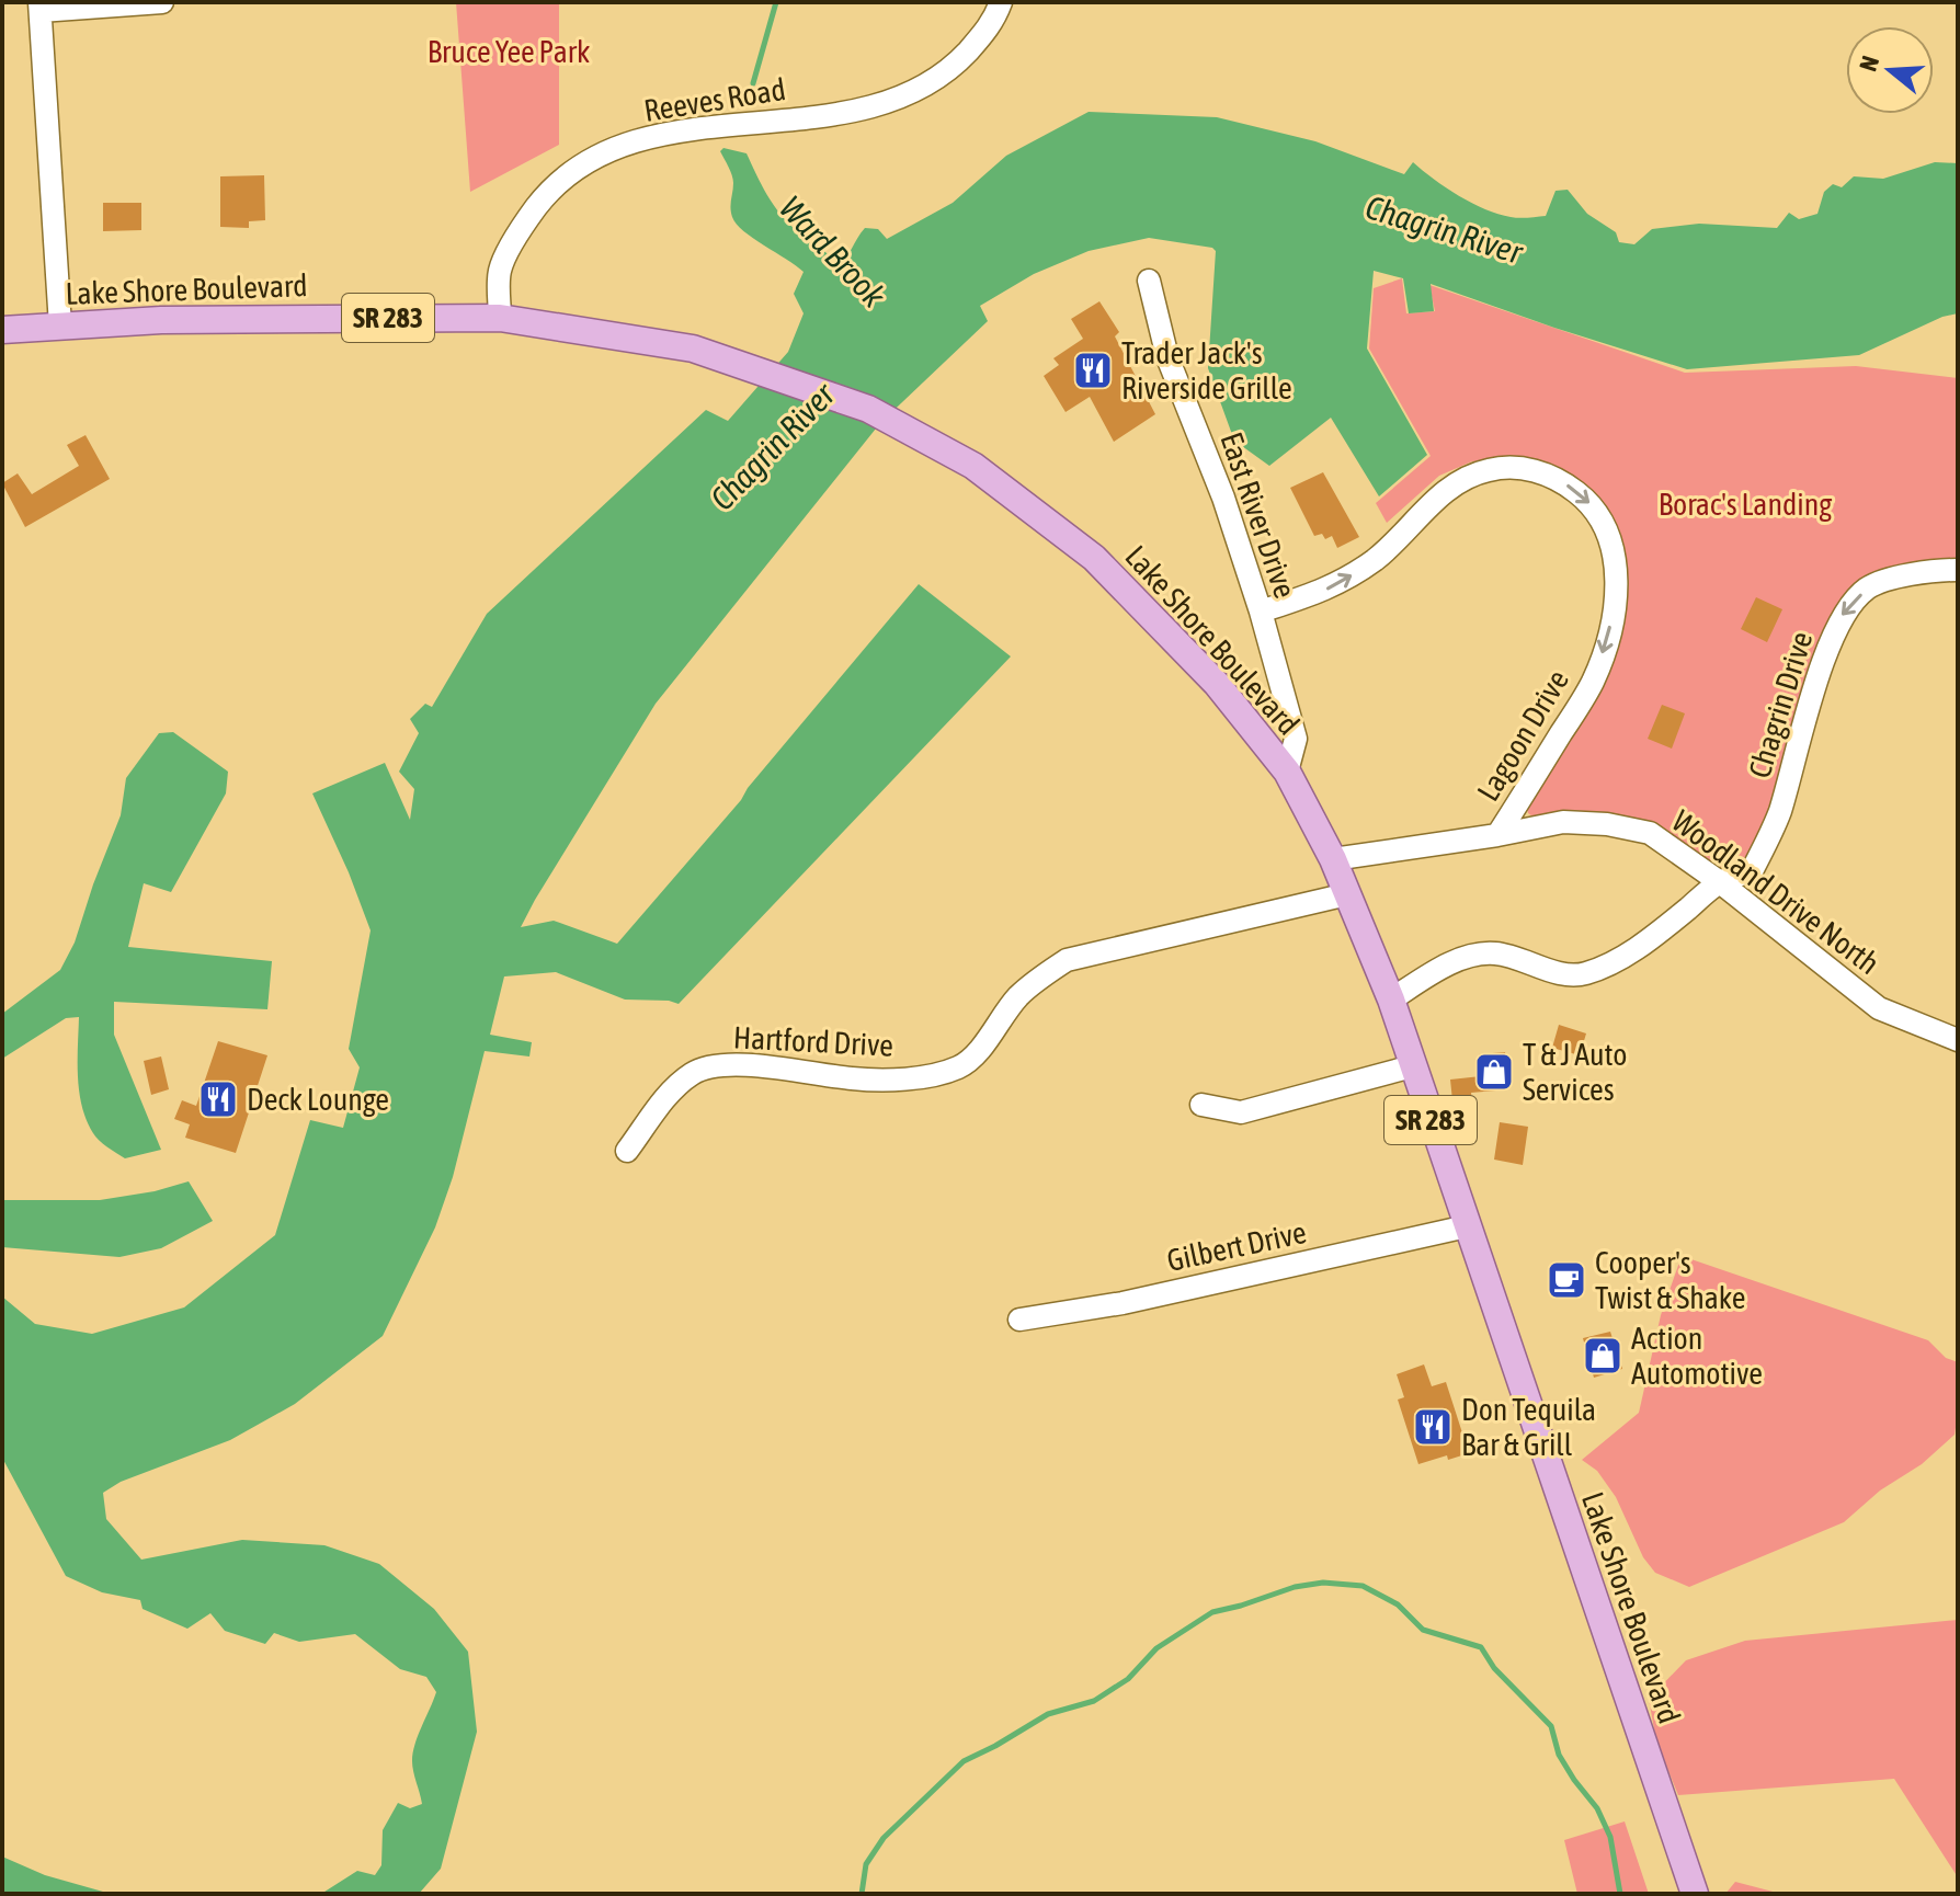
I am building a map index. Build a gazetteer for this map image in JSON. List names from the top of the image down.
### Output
{
  "streets": {
    "main road": ["Lake Shore Boulevard", "SR 283"],
    "street": [
      "Reeves Road",
      "East River Drive",
      "Chagrin Drive",
      "Lagoon Drive",
      "Woodland Drive North",
      "Hartford Drive",
      "Gilbert Drive"
    ]
  },
  "crossings": [
    ["Reeves Road", "Lake Shore Boulevard"],
    ["Lake Shore Boulevard", "East River Drive"],
    ["Lake Shore Boulevard", "Chagrin Drive"],
    ["Lake Shore Boulevard", "Lagoon Drive"],
    ["Lake Shore Boulevard", "Hartford Drive"],
    ["Lake Shore Boulevard", "Gilbert Drive"],
    ["East River Drive", "Lagoon Drive"],
    ["Chagrin Drive", "Woodland Drive North"],
    ["Lagoon Drive", "Woodland Drive North"]
  ],
  "one_way": ["Chagrin Drive"],
  "water": ["Chagrin River", "Ward Brook"],
  "parks": ["Bruce Yee Park", "Borac's Landing"],
  "places": {
    "restaurant": ["Trader Jack's Riverside Grille", "Deck Lounge", "Don Tequila Bar & Grill"],
    "shop": ["T & J Auto Services", "Action Automotive"],
    "cafe": ["Cooper's Twist & Shake"]
  },
  "north": "left"
}
